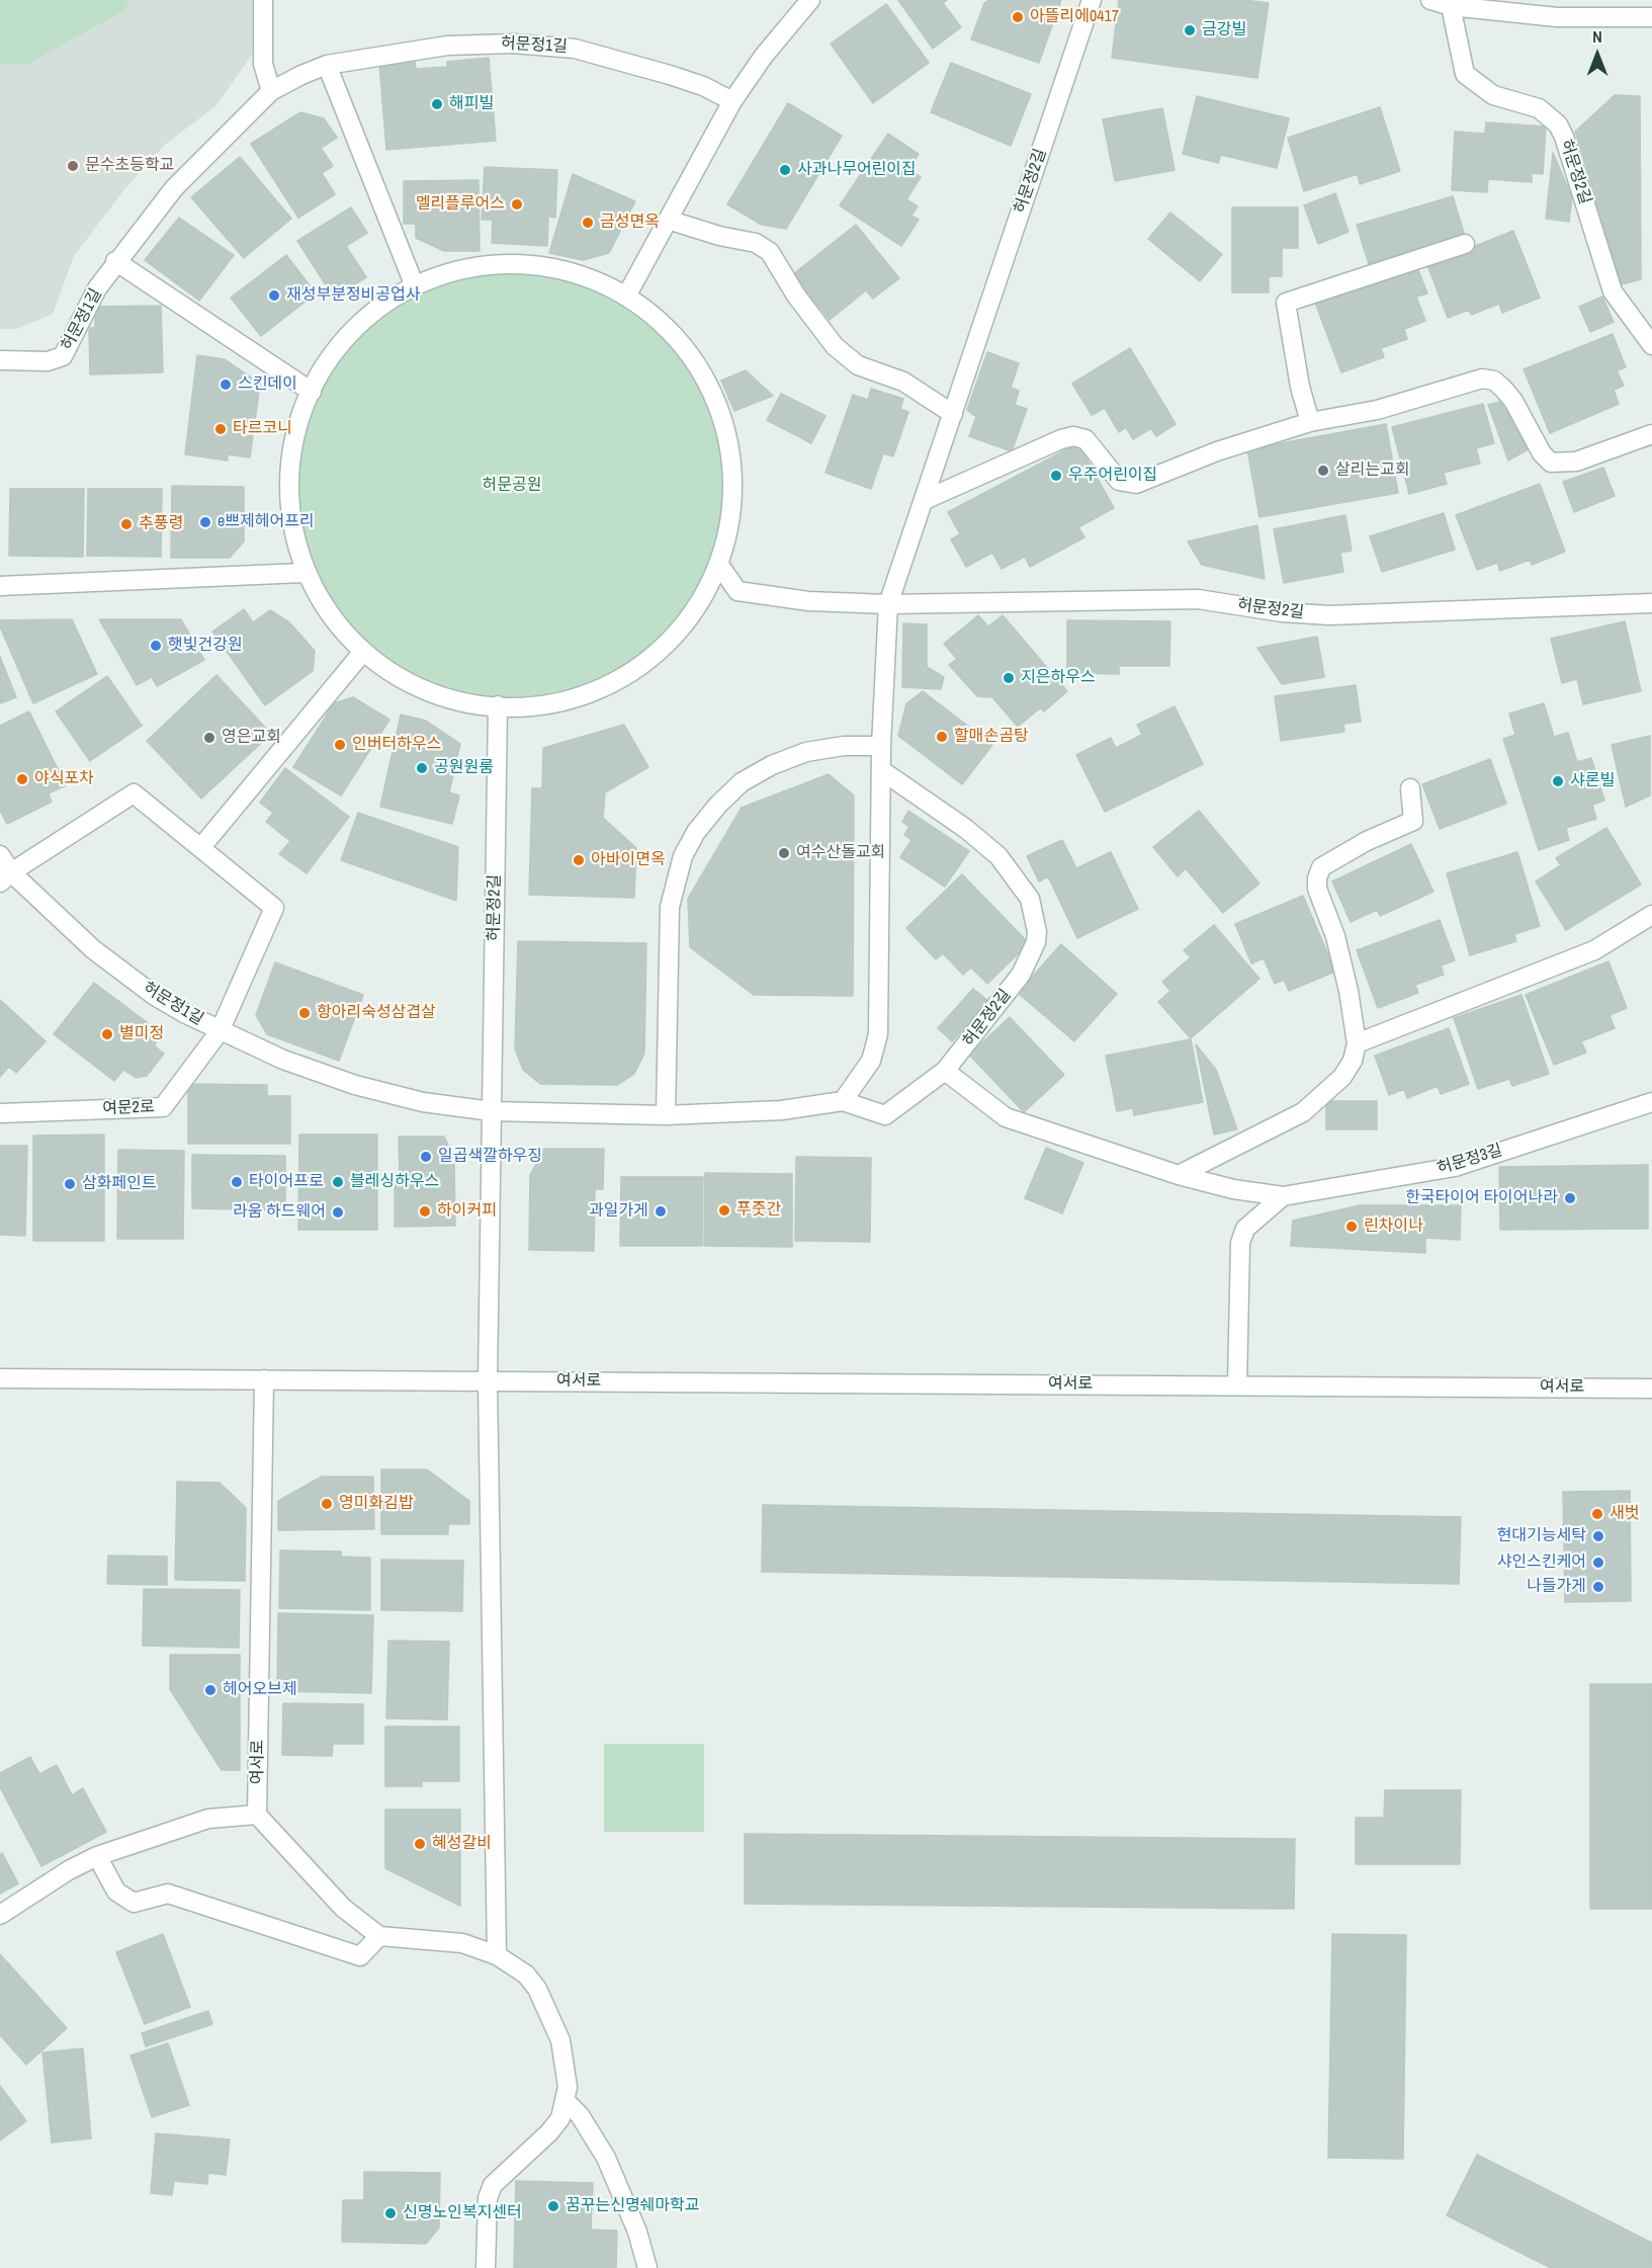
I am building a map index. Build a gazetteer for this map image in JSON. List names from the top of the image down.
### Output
{
  "streets": {
    "street": [
      "허문정1길",
      "허문정2길",
      "여문2로",
      "허문정3길",
      "여서로"
    ]
  },
  "crossings": [
    ["허문정1길", "허문정2길"],
    ["허문정1길", "여문2로"],
    ["허문정2길", "여문2로"],
    ["허문정2길", "허문정3길"],
    ["허문정2길", "여서로"]
  ],
  "parks": ["허문공원"],
  "places": [
    "아뜰리에0417",
    "금강빌",
    "해피빌",
    "문수초등학교",
    "사과나무어린이집",
    "멜리플루어스",
    "금성면옥",
    "재성부분정비공업사",
    "스킨데이",
    "타르코니",
    "살리는교회",
    "우주어린이집",
    "e쁘제헤어프리",
    "추풍령",
    "햇빛건강원",
    "지은하우스",
    "할매손곰탕",
    "영은교회",
    "인버터하우스",
    "공원원룸",
    "야식포차",
    "샤론빌",
    "여수산돌교회",
    "아바이면옥",
    "항아리숙성삼겹살",
    "별미정",
    "일곱색깔하우징",
    "타이어프로",
    "블레싱하우스",
    "삼화페인트",
    "한국타이어 타이어나라",
    "푸줏간",
    "하이커피",
    "과일가게",
    "라움 하드웨어",
    "린차이나",
    "영미화김밥",
    "새벗",
    "현대기능세탁",
    "샤인스킨케어",
    "나들가게",
    "헤어오브제",
    "혜성갈비",
    "꿈꾸는신명쉐마학교",
    "신명노인복지센터"
  ],
  "north": "top"
}
